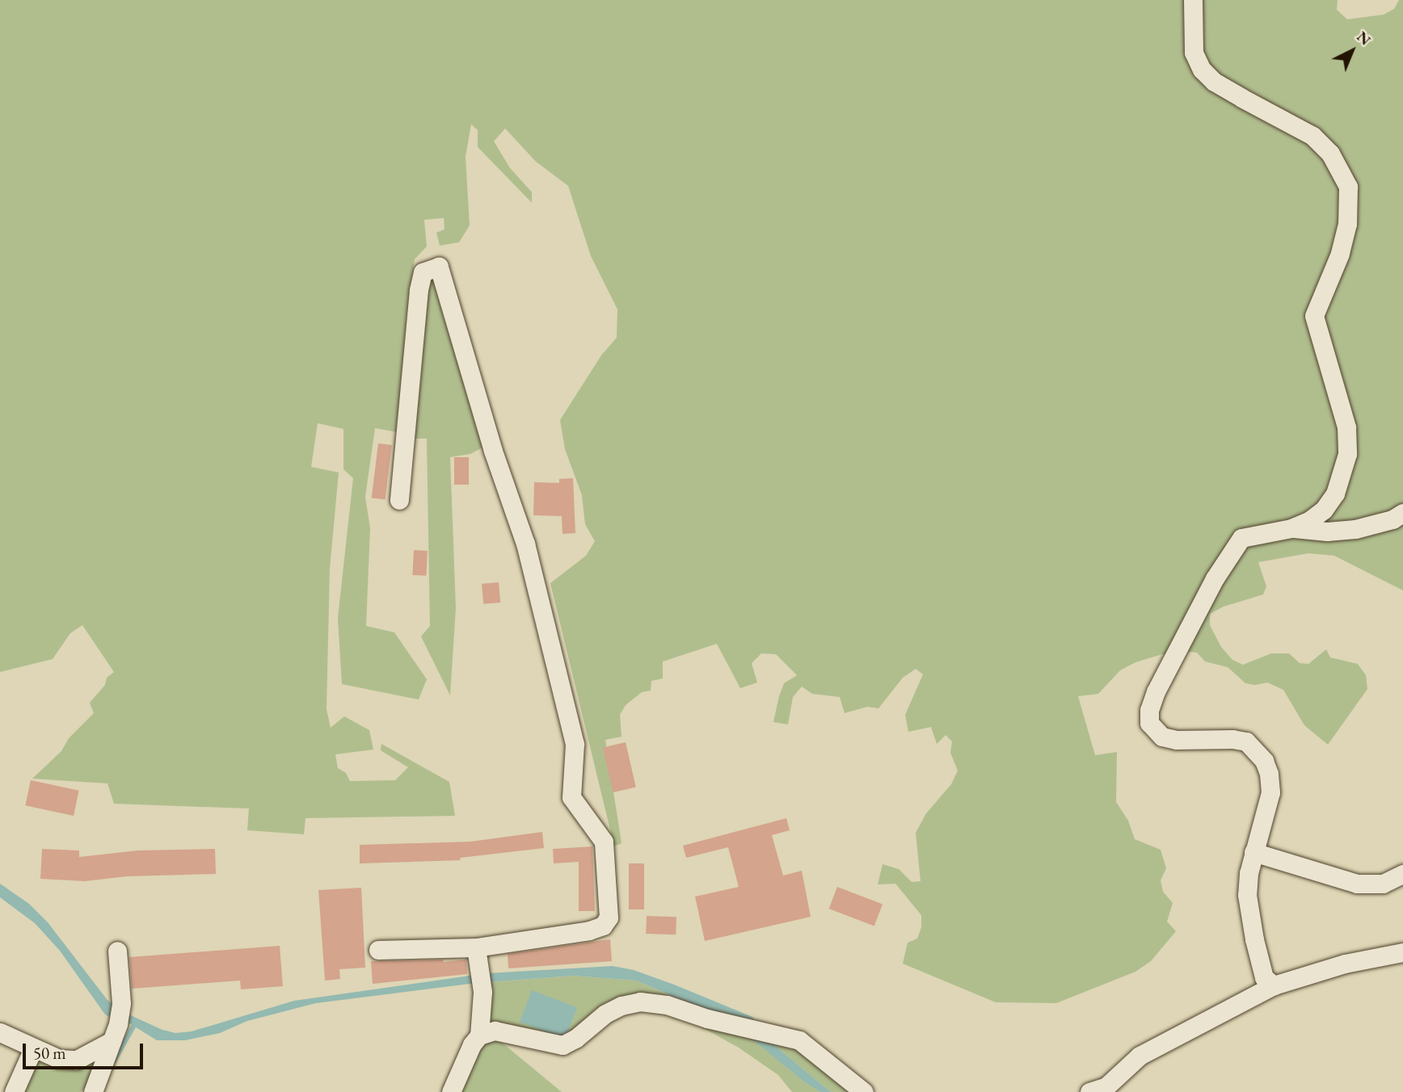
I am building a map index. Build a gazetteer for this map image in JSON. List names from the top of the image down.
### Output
{
  "scale_bar": "50 m",
  "north": "top right"
}
